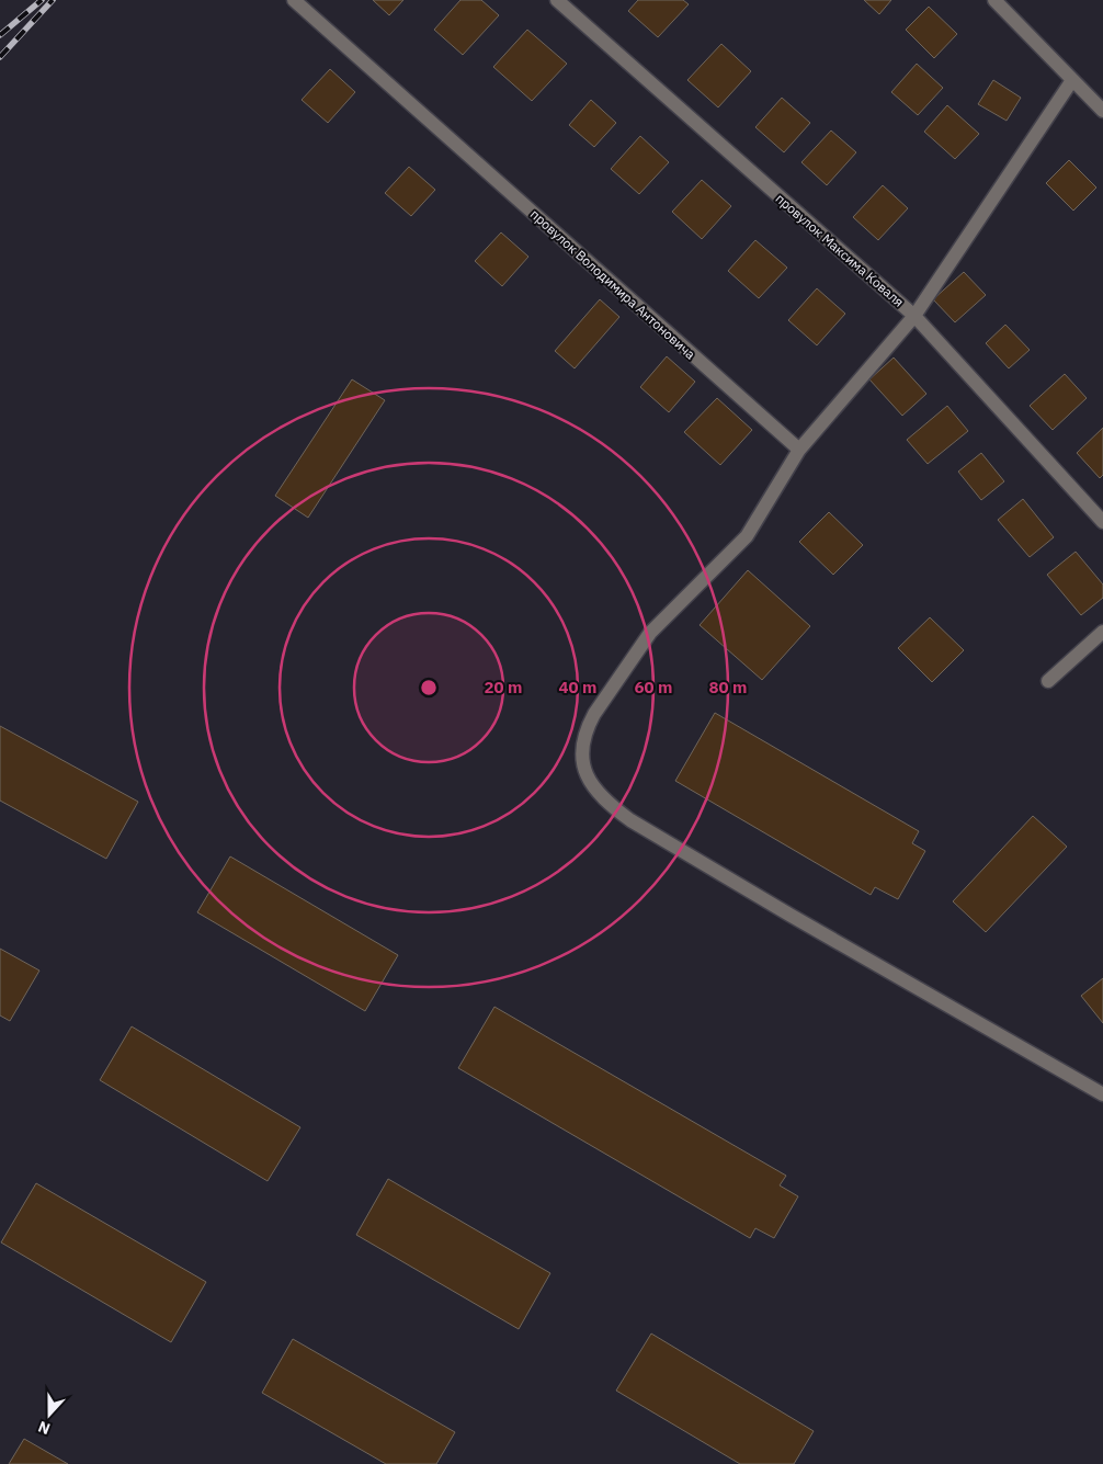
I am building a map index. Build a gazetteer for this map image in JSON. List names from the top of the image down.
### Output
{
  "streets": {
    "street": ["провулок Максима Коваля", "провулок Володимира Антоновича"]
  },
  "north": "bottom",
  "rings": [
    "20 m",
    "40 m",
    "60 m",
    "80 m"
  ]
}
